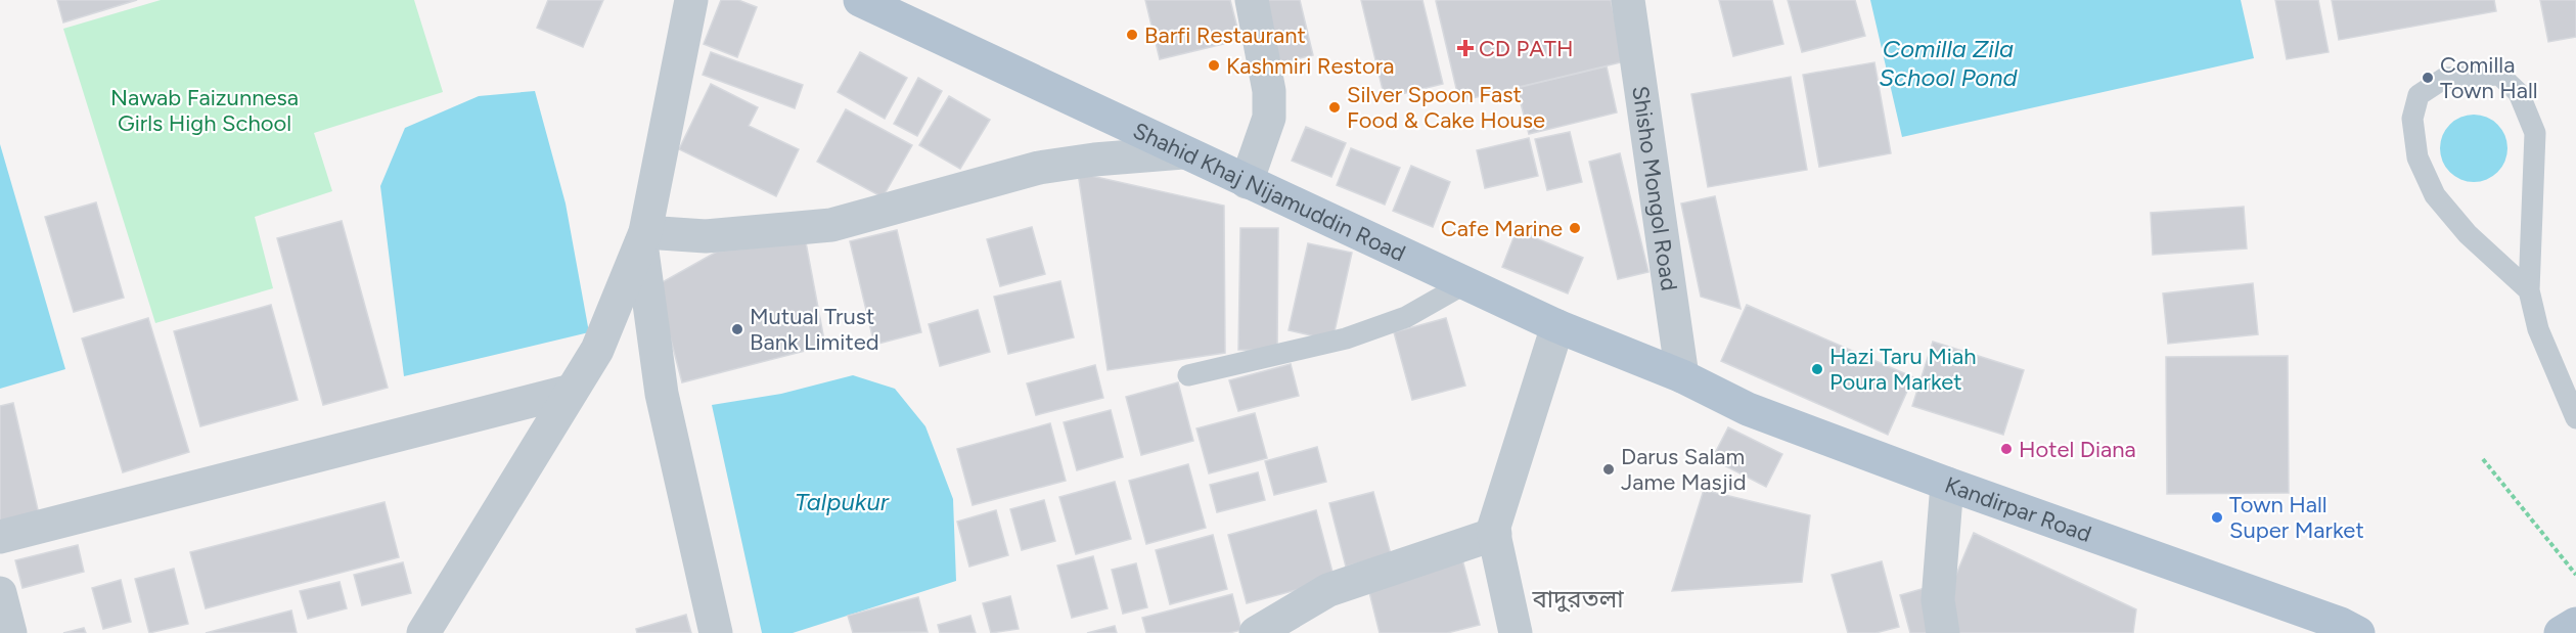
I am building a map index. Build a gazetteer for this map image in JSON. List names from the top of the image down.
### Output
{
  "streets": {
    "main road": ["Shahid Khaj Nijamuddin Road", "Kandirpar Road"],
    "street": ["Shisho Mongol Road"]
  },
  "crossings": [
    ["Shisho Mongol Road", "Shahid Khaj Nijamuddin Road"],
    ["Shisho Mongol Road", "Kandirpar Road"],
    ["Shahid Khaj Nijamuddin Road", "Kandirpar Road"]
  ],
  "districts": ["বাদুরতলা"],
  "water": ["Comilla Zila School Pond", "Talpukur"],
  "parks": ["Nawab Faizunnesa Girls High School"],
  "places": {
    "other": [
      "Barfi Restaurant",
      "Kashmiri Restora",
      "Comilla Town Hall",
      "Silver Spoon Fast Food & Cake House",
      "Cafe Marine",
      "Mutual Trust Bank Limited",
      "Hazi Taru Miah Poura Market",
      "Hotel Diana",
      "Darus Salam Jame Masjid",
      "Town Hall Super Market"
    ],
    "health": ["CD PATH"]
  }
}
